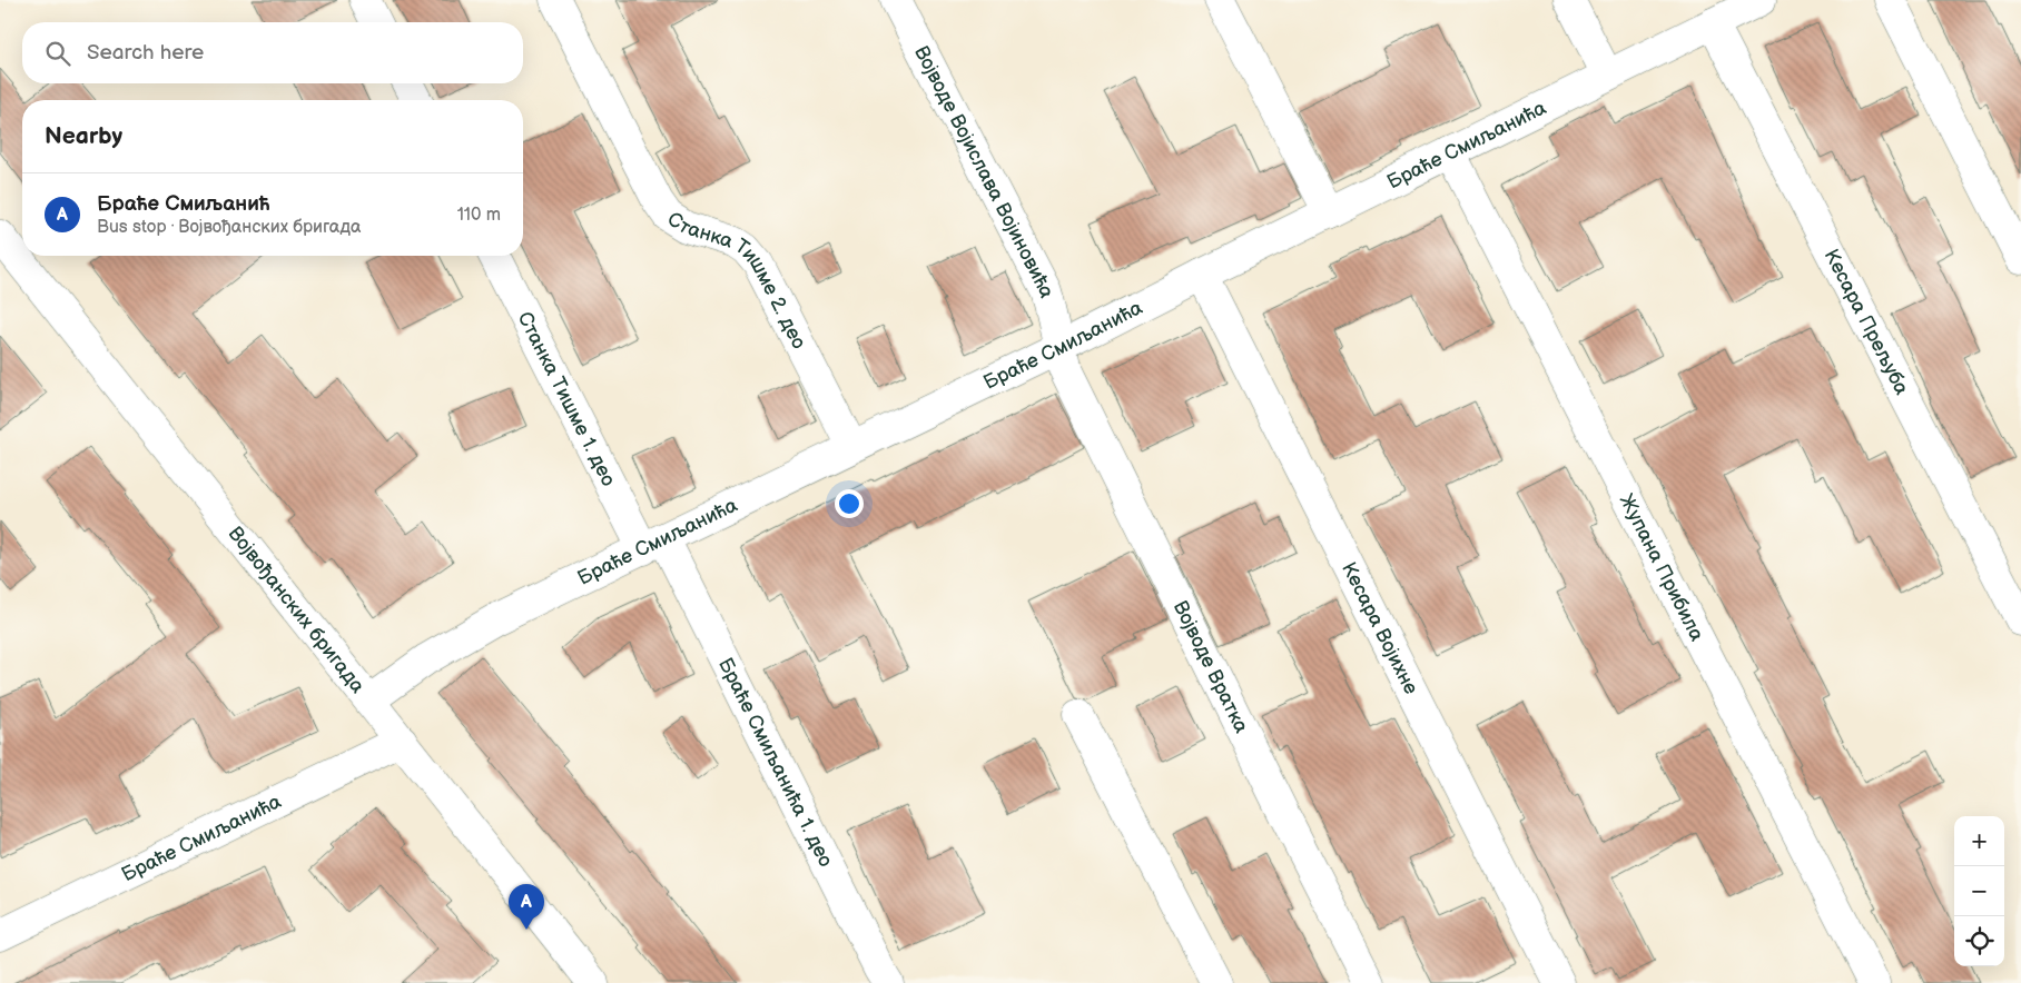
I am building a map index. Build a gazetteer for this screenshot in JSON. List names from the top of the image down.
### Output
{
  "streets": {
    "street": [
      "Браће Смиљанића",
      "Војводе Војислава Војиновића",
      "Станка Тишме 2. део",
      "Кесара Прељуба",
      "Станка Тишме 1. део",
      "Жупана Прибила",
      "Војвођанских бригада",
      "Кесара Војихне",
      "Војводе Вратка",
      "Браће Смиљанића 1. део"
    ]
  },
  "crossings": [
    ["Браће Смиљанића", "Војводе Војислава Војиновића"],
    ["Браће Смиљанића", "Станка Тишме 2. део"],
    ["Браће Смиљанића", "Кесара Прељуба"],
    ["Браће Смиљанића", "Станка Тишме 1. део"],
    ["Браће Смиљанића", "Жупана Прибила"],
    ["Браће Смиљанића", "Војвођанских бригада"],
    ["Браће Смиљанића", "Кесара Војихне"],
    ["Браће Смиљанића", "Војводе Вратка"],
    ["Браће Смиљанића", "Браће Смиљанића 1. део"],
    ["Војводе Војислава Војиновића", "Војводе Вратка"],
    ["Станка Тишме 1. део", "Браће Смиљанића 1. део"]
  ],
  "page": {
    "search": "Search here",
    "heading": "Nearby",
    "list": [
      {
        "mark": "A",
        "name": "Браће Смиљанић",
        "note": "Bus stop · Војвођанских бригада",
        "value": "110 m"
      }
    ],
    "map_buttons": ["+", "−"],
    "pins": "A"
  }
}
